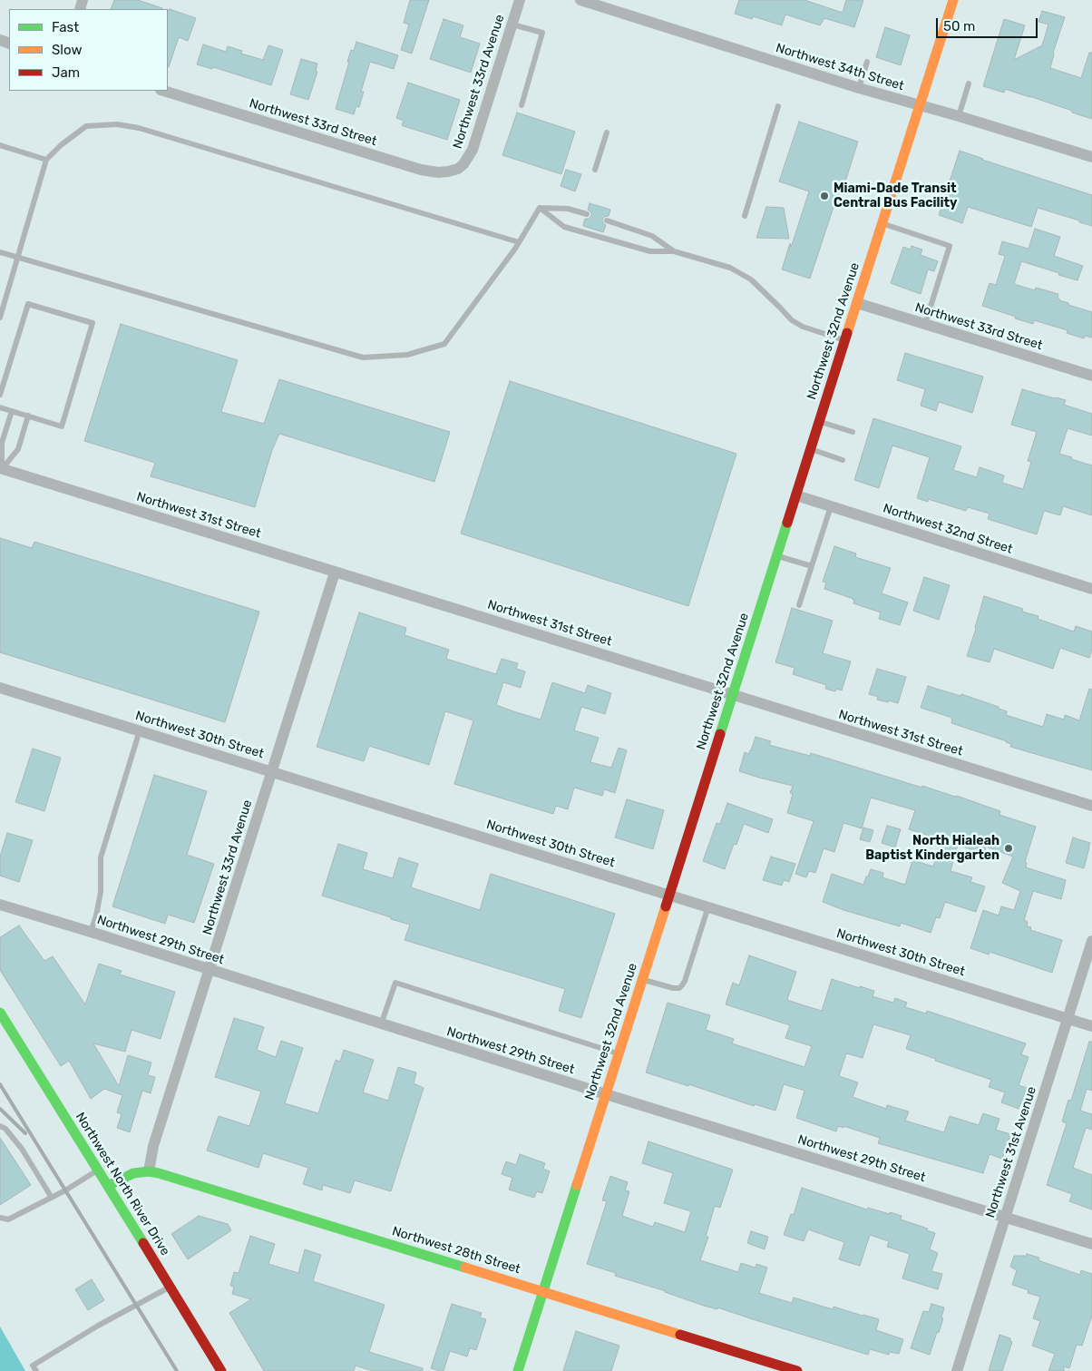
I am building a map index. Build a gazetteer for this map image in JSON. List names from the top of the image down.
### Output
{
  "streets": {
    "main road": ["Northwest 32nd Avenue", "Northwest North River Drive", "Northwest 28th Street"],
    "street": [
      "Northwest 34th Street",
      "Northwest 33rd Avenue",
      "Northwest 33rd Street",
      "Northwest 31st Street",
      "Northwest 32nd Street",
      "Northwest 30th Street",
      "Northwest 29th Street",
      "Northwest 31st Avenue"
    ]
  },
  "crossings": [
    ["Northwest 34th Street", "Northwest 32nd Avenue"],
    ["Northwest 33rd Avenue", "Northwest 33rd Street"],
    ["Northwest 33rd Avenue", "Northwest 31st Street"],
    ["Northwest 33rd Avenue", "Northwest 30th Street"],
    ["Northwest 33rd Avenue", "Northwest 29th Street"],
    ["Northwest 33rd Avenue", "Northwest 28th Street"],
    ["Northwest 33rd Street", "Northwest 32nd Avenue"],
    ["Northwest 32nd Avenue", "Northwest 31st Street"],
    ["Northwest 32nd Avenue", "Northwest 32nd Street"],
    ["Northwest 32nd Avenue", "Northwest 30th Street"],
    ["Northwest 32nd Avenue", "Northwest 29th Street"],
    ["Northwest 32nd Avenue", "Northwest 28th Street"],
    ["Northwest 30th Street", "Northwest 31st Avenue"],
    ["Northwest 29th Street", "Northwest 31st Avenue"],
    ["Northwest North River Drive", "Northwest 28th Street"]
  ],
  "places": ["Miami-Dade Transit Central Bus Facility", "North Hialeah Baptist Kindergarten"],
  "legend": ["Fast", "Slow", "Jam"],
  "scale_bar": "50 m"
}
